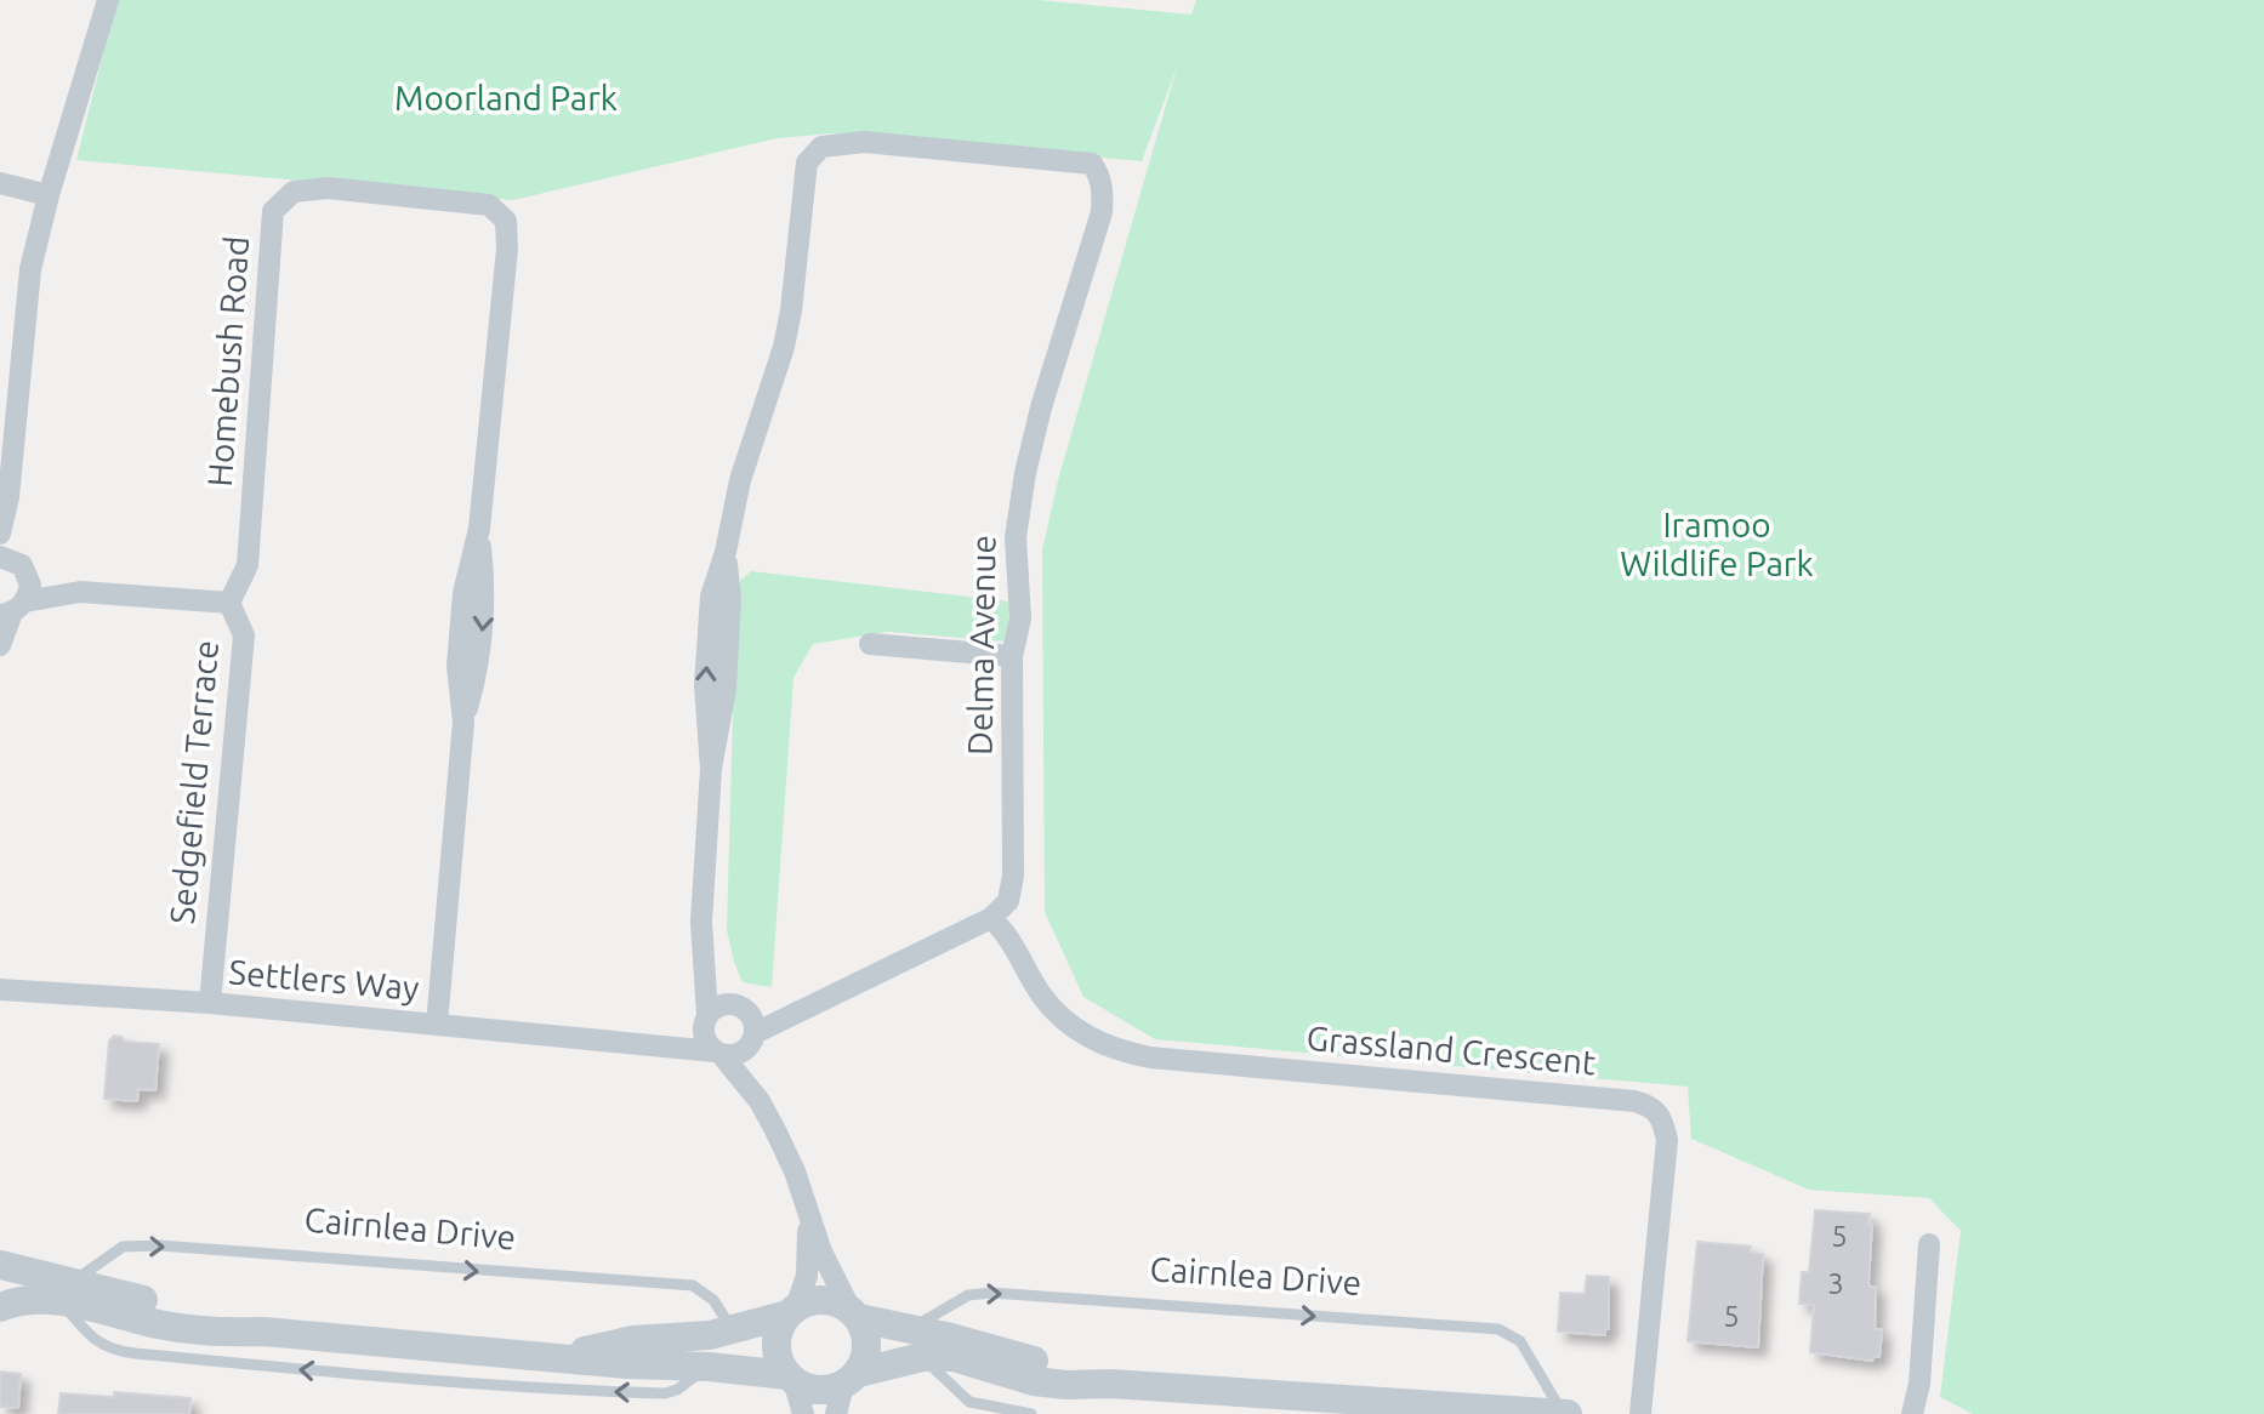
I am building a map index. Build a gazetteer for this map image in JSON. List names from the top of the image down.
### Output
{
  "streets": {
    "street": [
      "Homebush Road",
      "Delma Avenue",
      "Sedgefield Terrace",
      "Settlers Way",
      "Grassland Crescent",
      "Cairnlea Drive"
    ]
  },
  "crossings": [
    ["Homebush Road", "Sedgefield Terrace"],
    ["Homebush Road", "Settlers Way"],
    ["Delma Avenue", "Grassland Crescent"],
    ["Sedgefield Terrace", "Settlers Way"]
  ],
  "parks": ["Moorland Park", "Iramoo Wildlife Park"],
  "house_numbers": ["5", "3", "5"]
}
